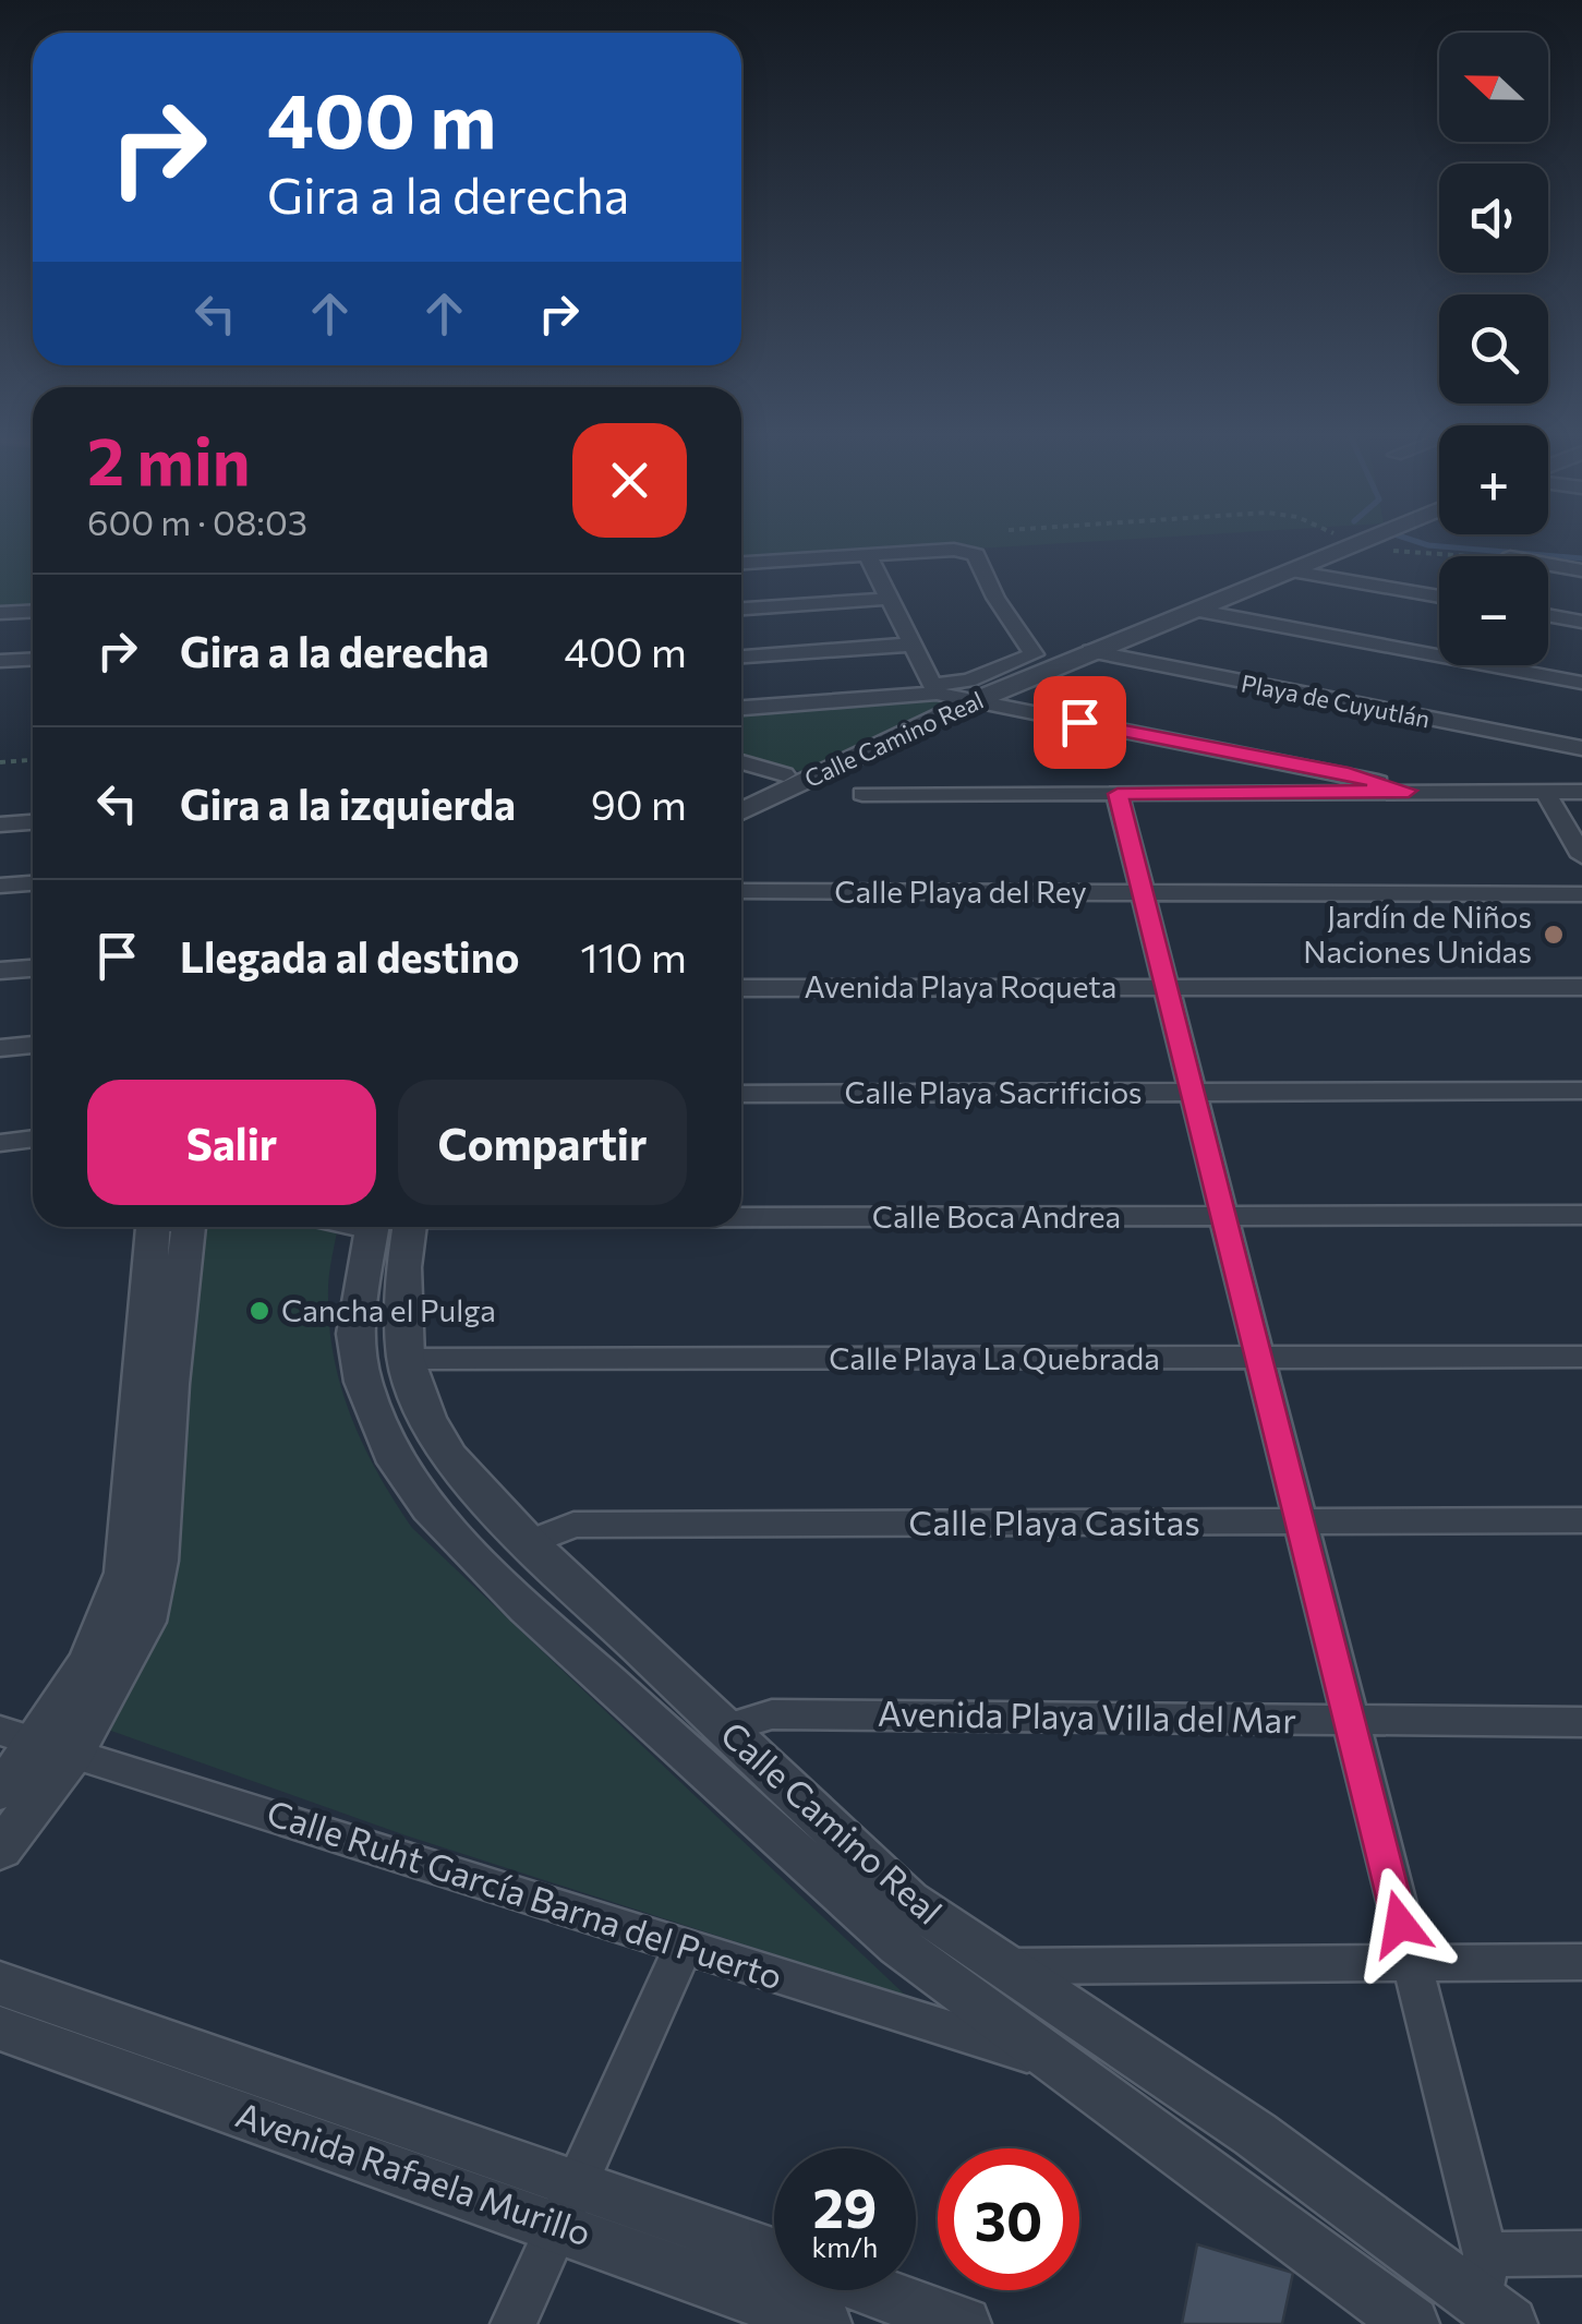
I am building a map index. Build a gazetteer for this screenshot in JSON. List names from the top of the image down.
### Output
{
  "streets": {
    "street": [
      "Playa de Cuyutlán",
      "Calle Camino Real",
      "Calle Playa del Rey",
      "Avenida Playa Roqueta",
      "Calle Playa Sacrificios",
      "Calle Boca Andrea",
      "Calle Playa La Quebrada",
      "Calle Playa Casitas",
      "Avenida Playa Villa del Mar",
      "Calle Ruht García Barna del Puerto",
      "Avenida Rafaela Murillo"
    ]
  },
  "crossings": [
    ["Playa de Cuyutlán", "Calle Camino Real"],
    ["Calle Camino Real", "Calle Playa La Quebrada"],
    ["Calle Camino Real", "Calle Playa Casitas"],
    ["Calle Camino Real", "Avenida Playa Villa del Mar"],
    ["Calle Camino Real", "Calle Ruht García Barna del Puerto"]
  ],
  "places": ["Jardín de Niños Naciones Unidas", "Cancha el Pulga"],
  "north": "left",
  "page": {
    "map_buttons": ["+", "−"],
    "turn": ["400 m", "Gira a la derecha"],
    "heading": ["2 min", "600 m · 08:03"],
    "list": [
      {
        "name": "Gira a la derecha",
        "value": "400 m"
      },
      {
        "name": "Gira a la izquierda",
        "value": "90 m"
      },
      {
        "name": "Llegada al destino",
        "value": "110 m"
      }
    ],
    "buttons": ["Salir", "Compartir"],
    "speed": "29 km/h",
    "limit": "30"
  }
}
